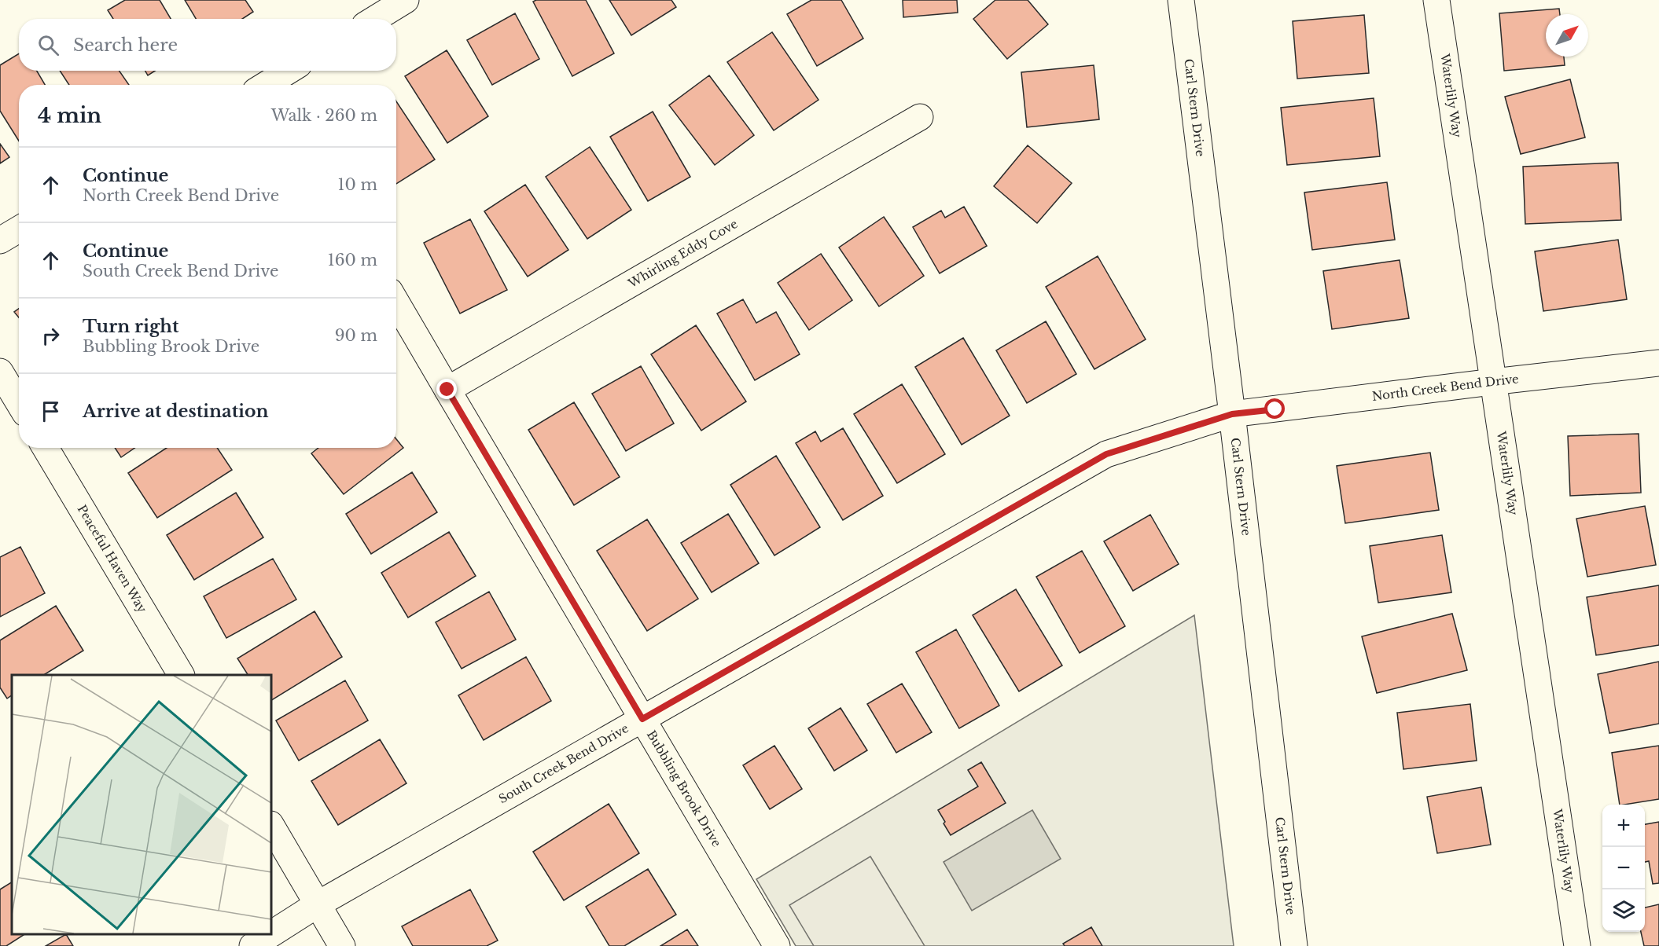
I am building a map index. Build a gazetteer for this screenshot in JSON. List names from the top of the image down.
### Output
{
  "streets": {
    "street": [
      "Waterlily Way",
      "Carl Stern Drive",
      "Whirling Eddy Cove",
      "North Creek Bend Drive",
      "Peaceful Haven Way",
      "South Creek Bend Drive",
      "Bubbling Brook Drive"
    ]
  },
  "crossings": [
    ["Waterlily Way", "North Creek Bend Drive"],
    ["Carl Stern Drive", "North Creek Bend Drive"],
    ["Carl Stern Drive", "South Creek Bend Drive"],
    ["Whirling Eddy Cove", "Bubbling Brook Drive"],
    ["North Creek Bend Drive", "South Creek Bend Drive"],
    ["South Creek Bend Drive", "Bubbling Brook Drive"]
  ],
  "north": "top right",
  "page": {
    "search": "Search here",
    "heading": ["4 min", "Walk · 260 m"],
    "list": [
      ["Continue", "North Creek Bend Drive", "10 m"],
      ["Continue", "South Creek Bend Drive", "160 m"],
      ["Turn right", "Bubbling Brook Drive", "90 m"],
      "Arrive at destination"
    ],
    "map_buttons": ["+", "−"]
  }
}
